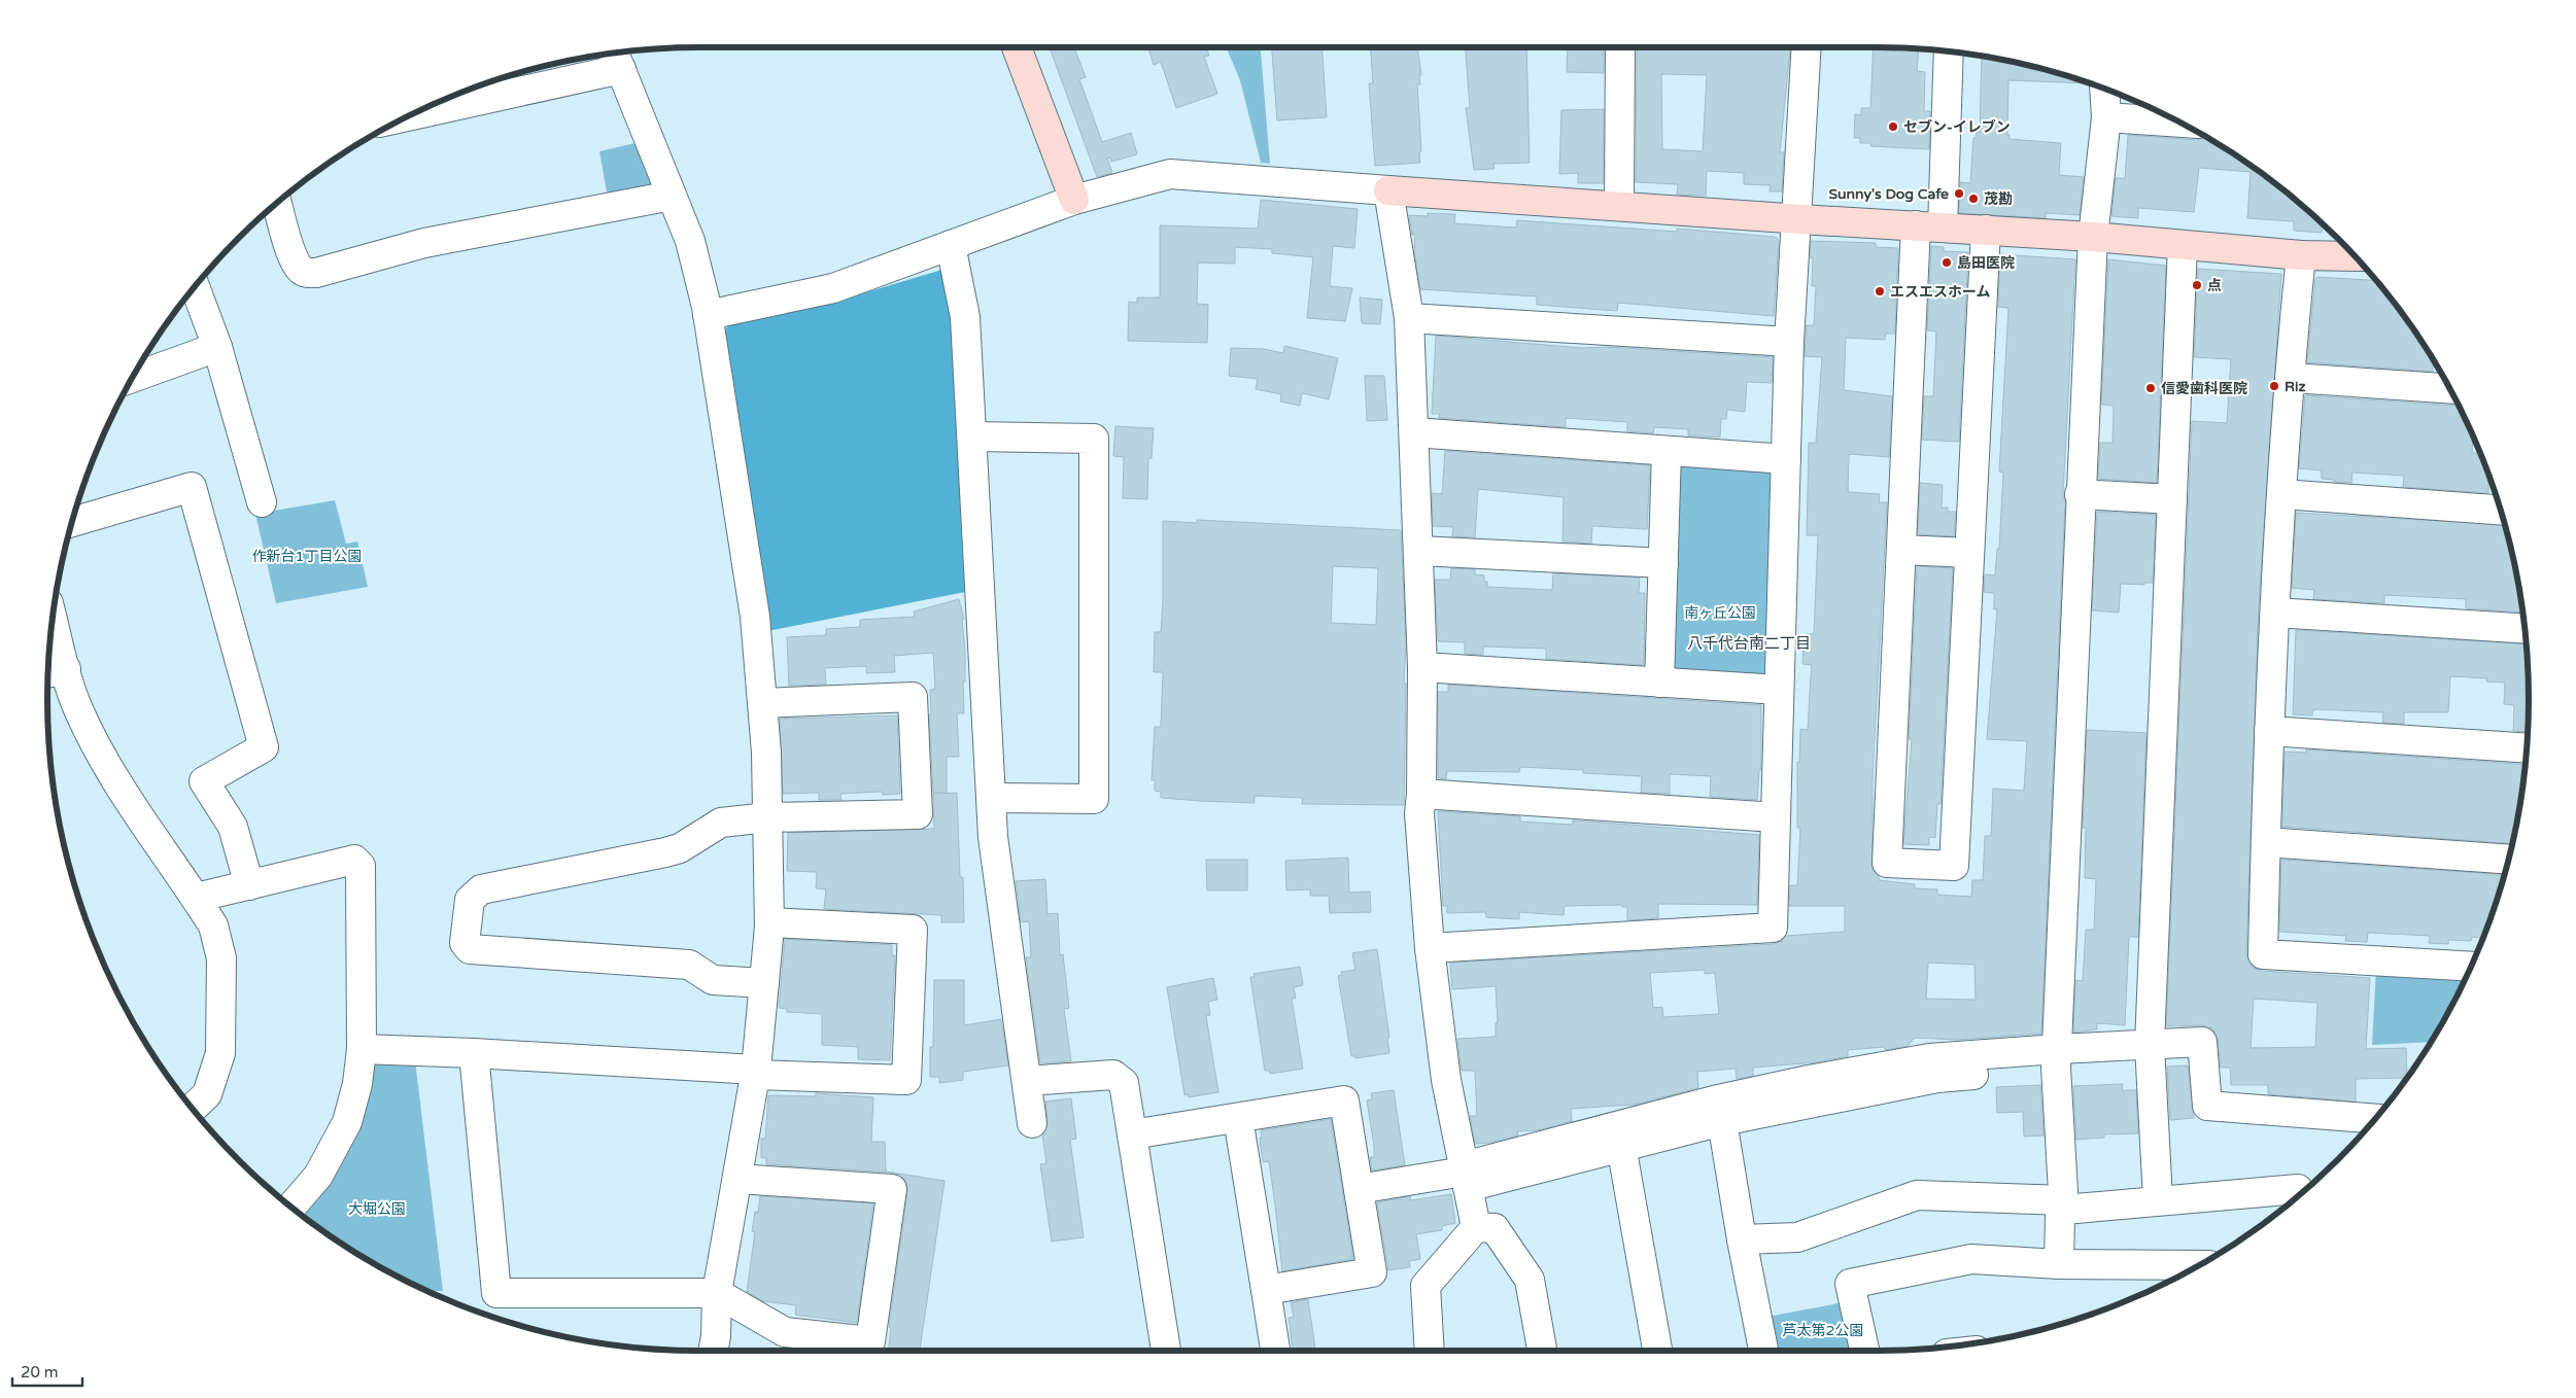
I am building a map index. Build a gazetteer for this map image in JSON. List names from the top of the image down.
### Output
{
  "districts": ["八千代台南二丁目"],
  "parks": [
    "作新台1丁目公園",
    "南ヶ丘公園",
    "大堀公園",
    "芦太第2公園"
  ],
  "places": [
    "セブン-イレブン",
    "Sunny's Dog Cafe",
    "茂勘",
    "島田医院",
    "点",
    "エスエスホーム",
    "Riz",
    "信愛歯科医院"
  ],
  "scale_bar": "20 m"
}
